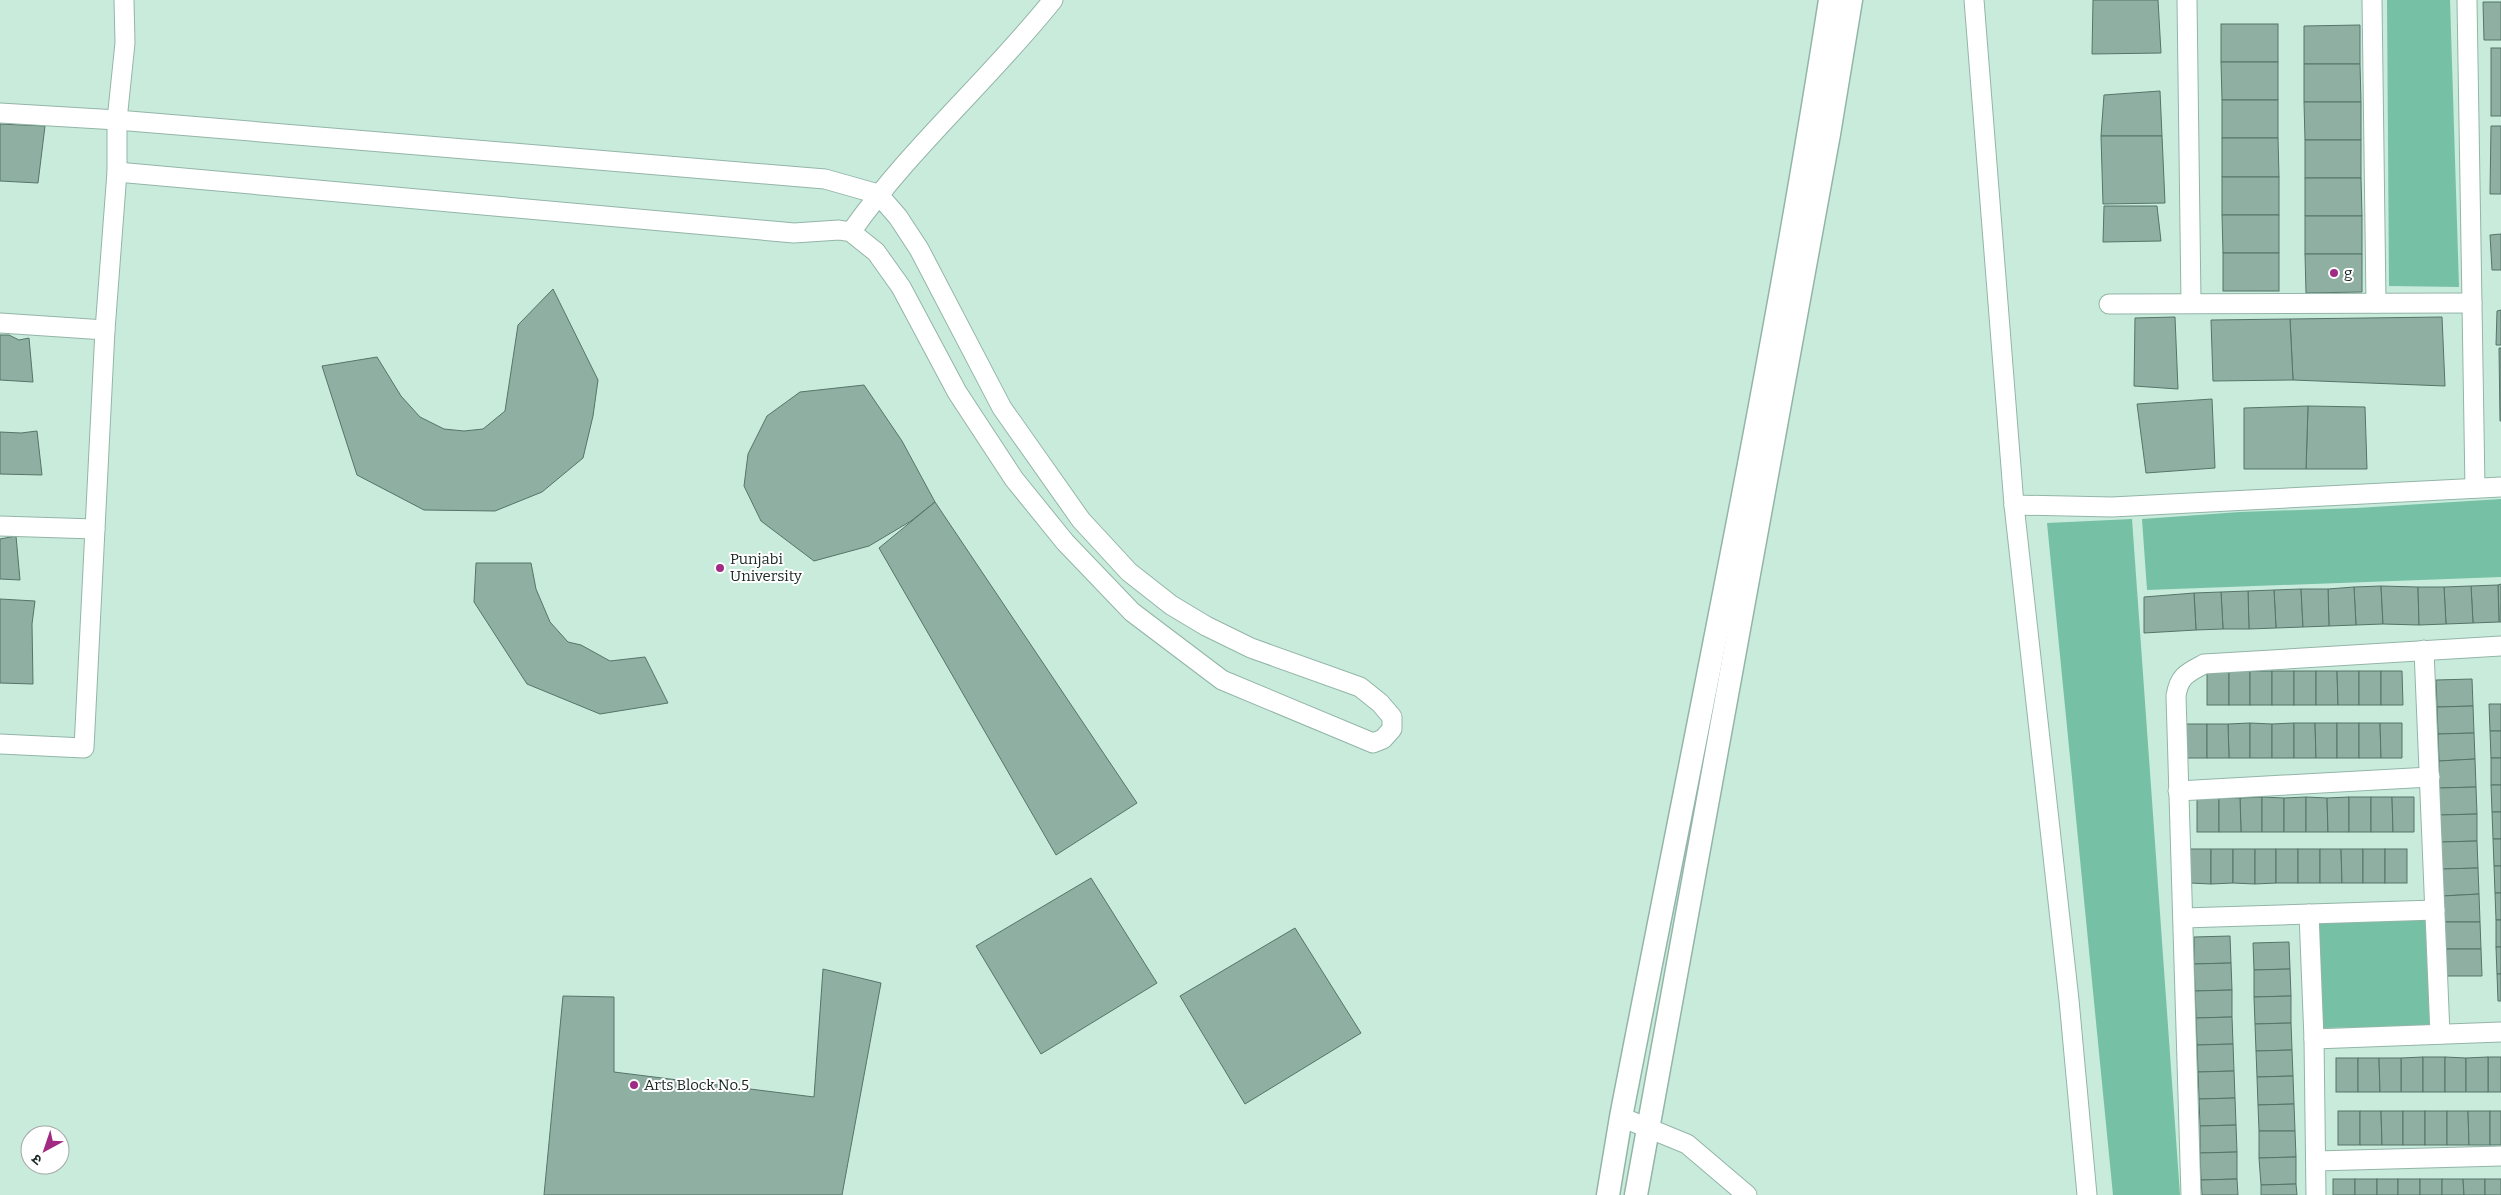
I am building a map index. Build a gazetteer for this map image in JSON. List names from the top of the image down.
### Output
{
  "places": ["g", "Punjabi University", "Arts Block No.5"],
  "north": "bottom left"
}
